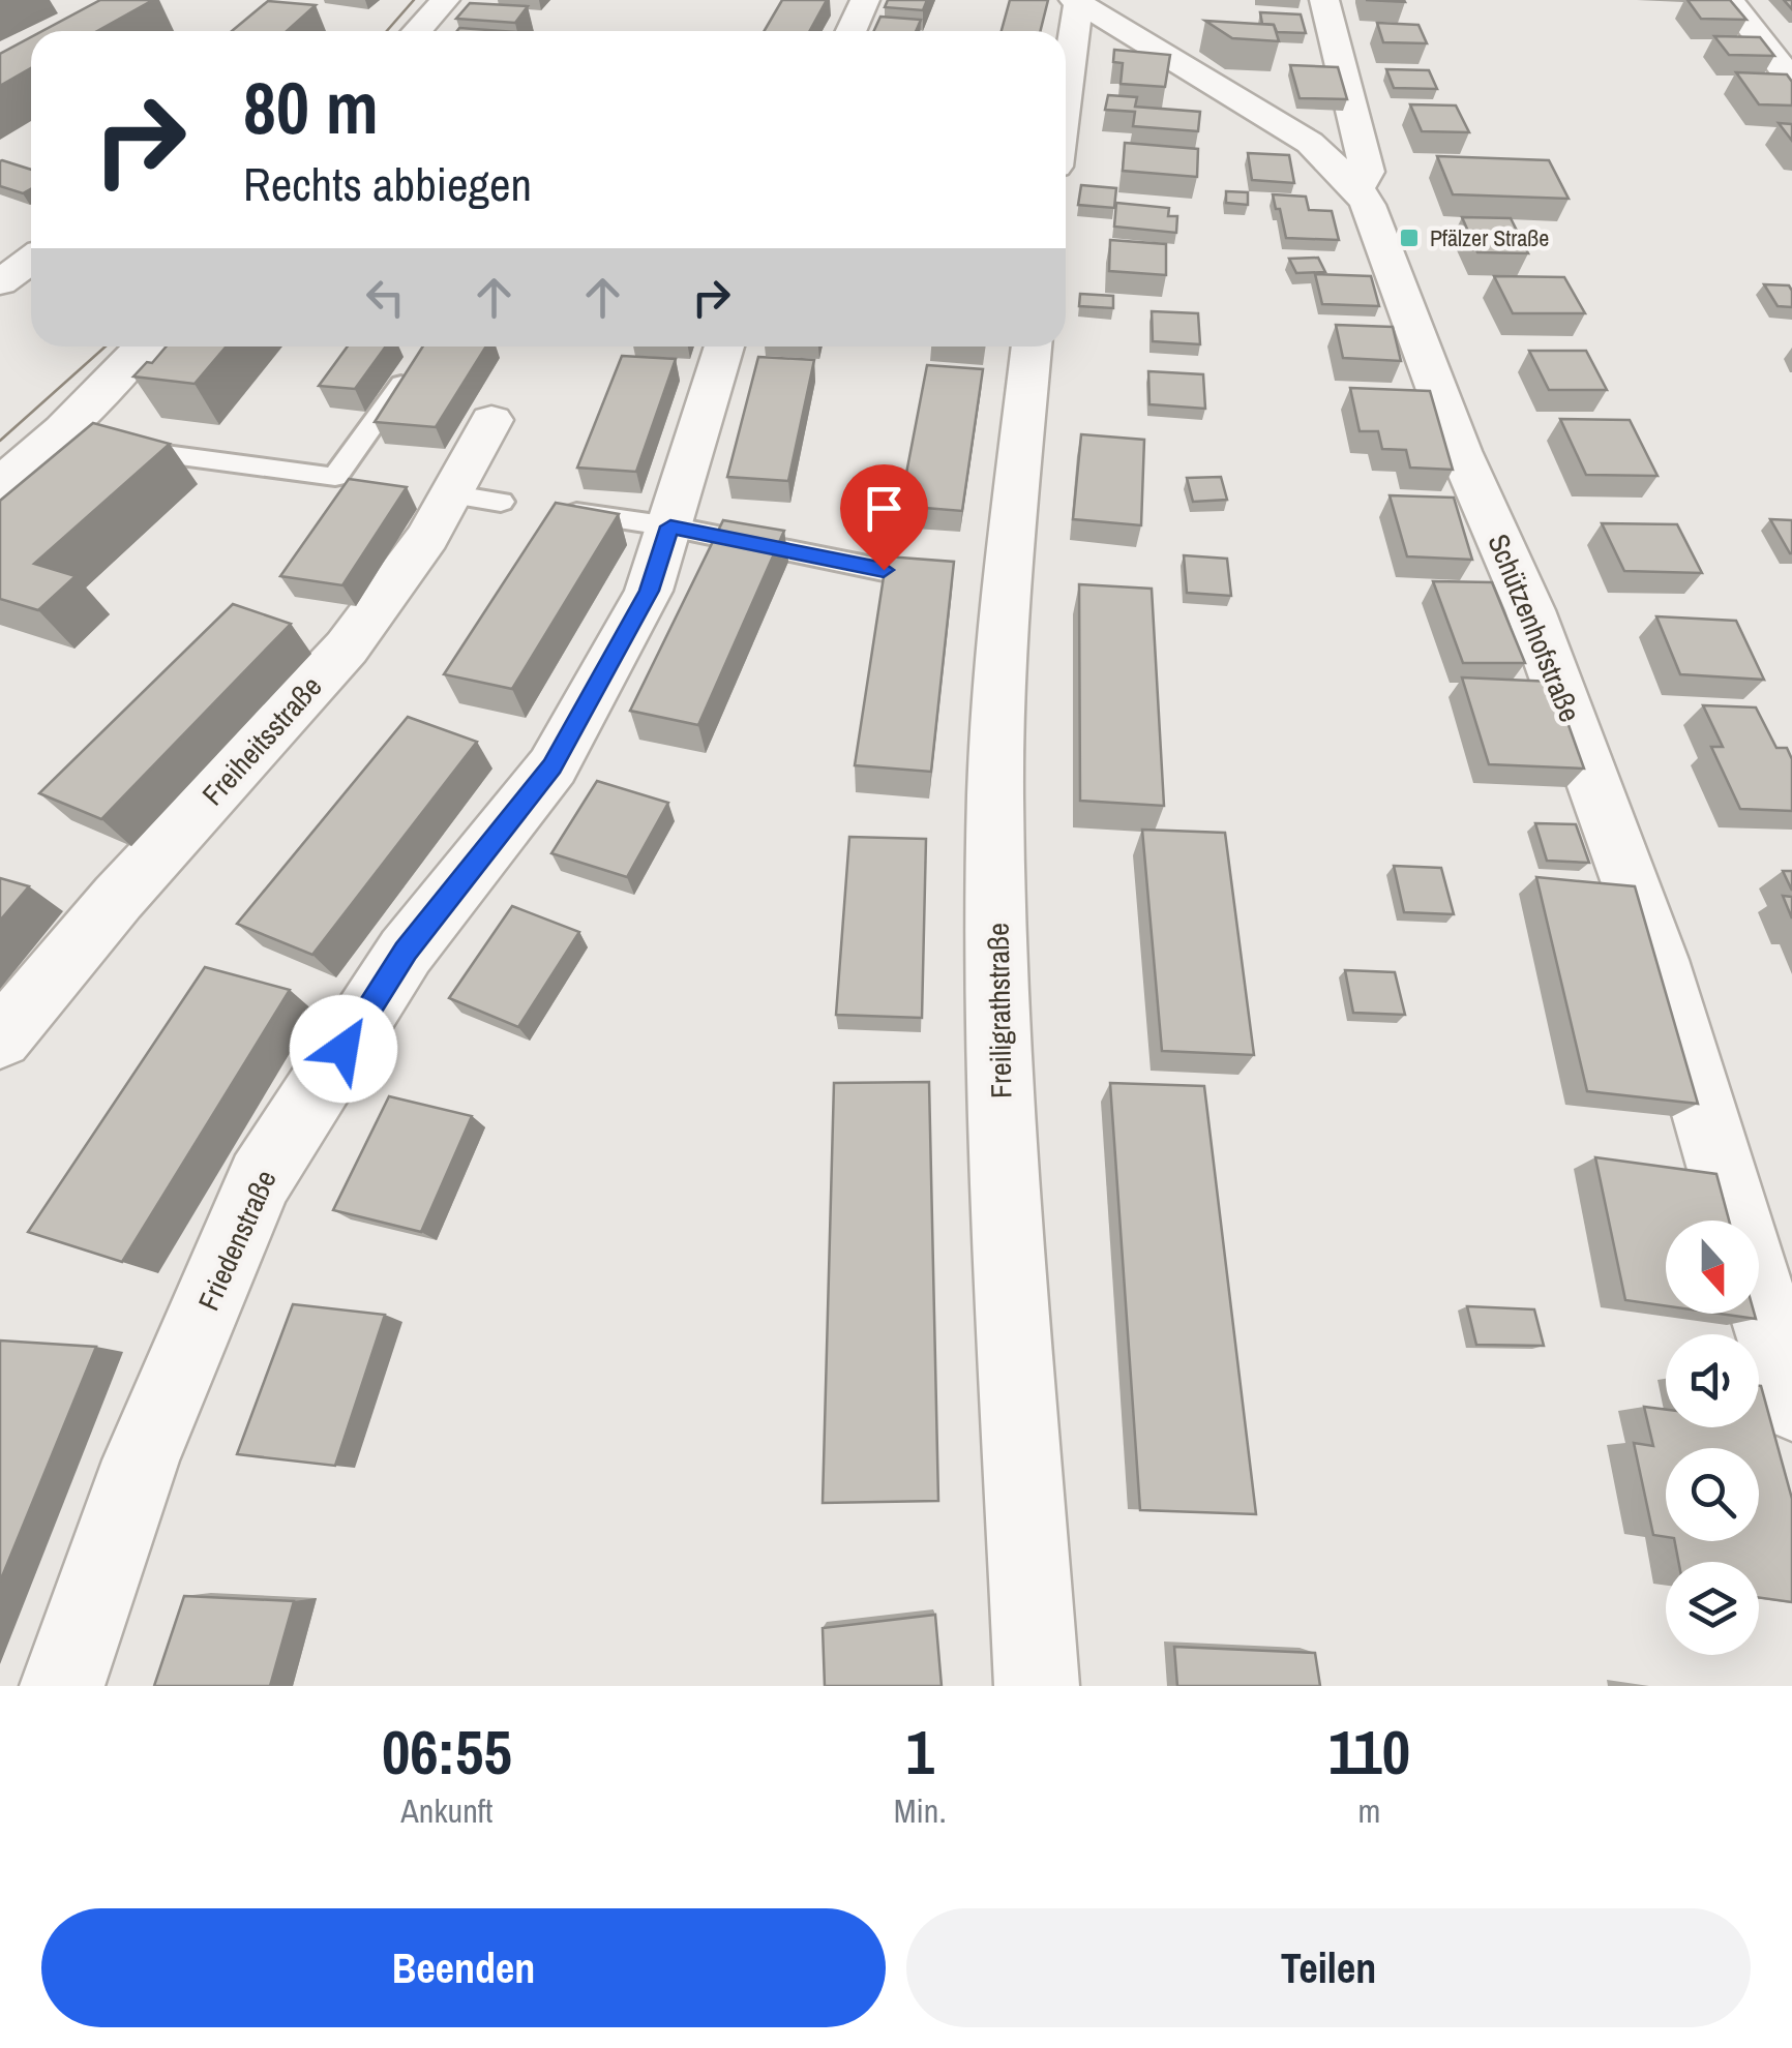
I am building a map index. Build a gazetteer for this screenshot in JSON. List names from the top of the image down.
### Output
{
  "streets": {
    "street": [
      "Schützenhofstraße",
      "Freiheitsstraße",
      "Freiligrathstraße",
      "Friedenstraße"
    ]
  },
  "places": {
    "transit": ["Pfälzer Straße"]
  },
  "north": "bottom",
  "page": {
    "turn": ["80 m", "Rechts abbiegen"],
    "eta": [
      "06:55",
      "Ankunft",
      "1",
      "Min.",
      "110",
      "m"
    ],
    "buttons": ["Beenden", "Teilen"]
  }
}
